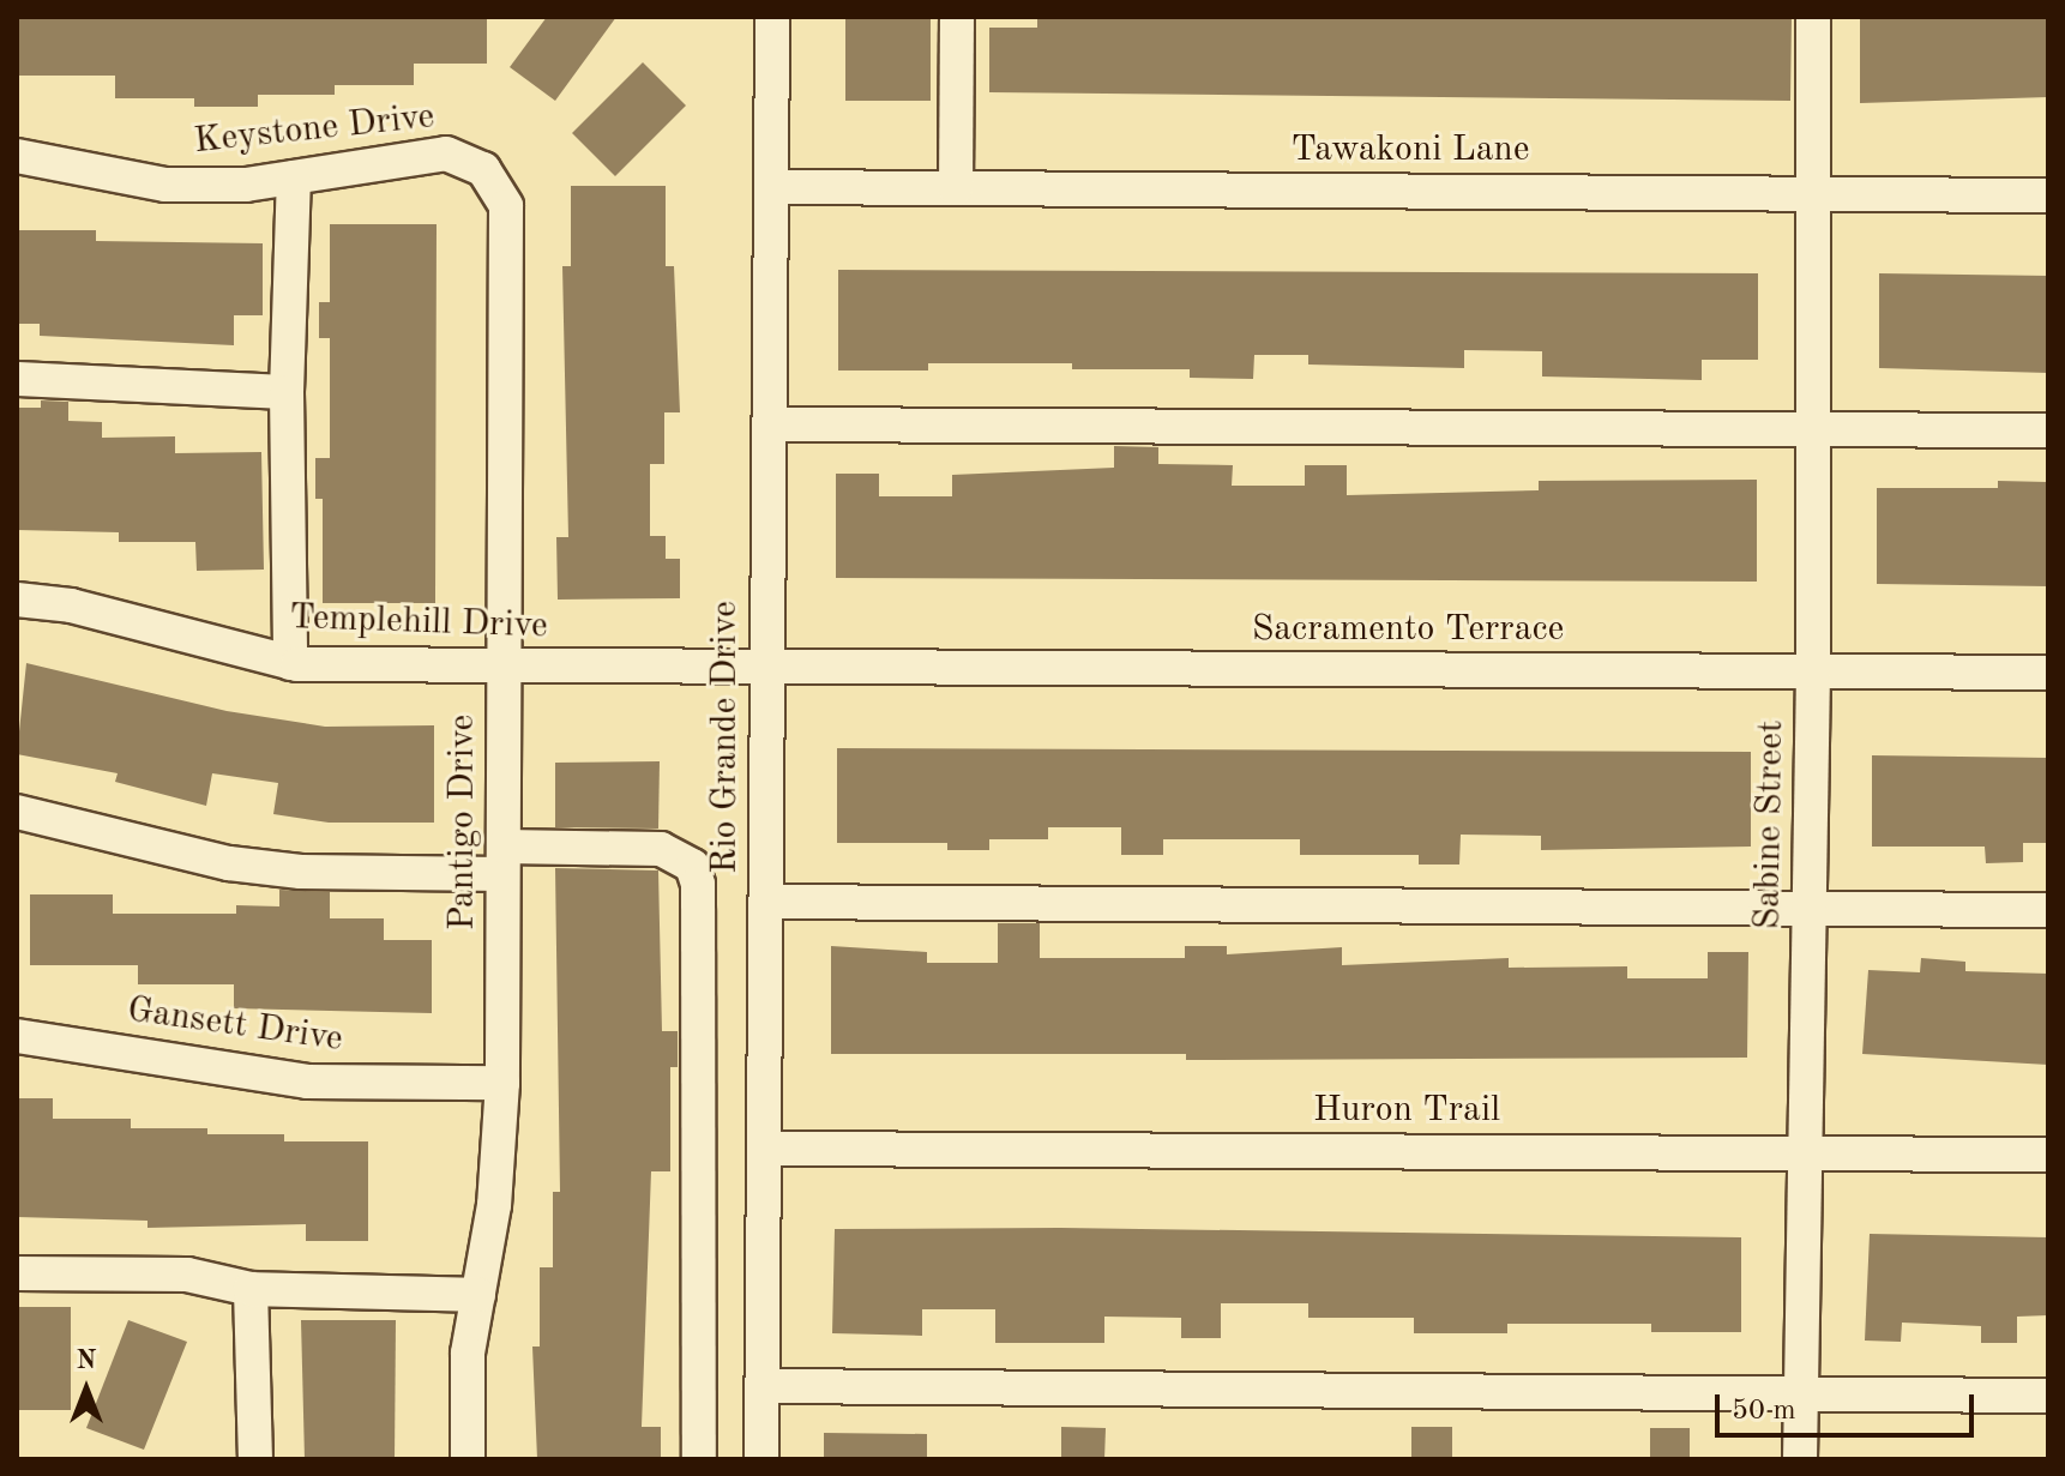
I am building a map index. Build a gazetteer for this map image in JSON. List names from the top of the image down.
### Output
{
  "streets": {
    "street": [
      "Keystone Drive",
      "Tawakoni Lane",
      "Templehill Drive",
      "Sacramento Terrace",
      "Rio Grande Drive",
      "Pantigo Drive",
      "Sabine Street",
      "Gansett Drive",
      "Huron Trail"
    ]
  },
  "crossings": [
    ["Keystone Drive", "Pantigo Drive"],
    ["Tawakoni Lane", "Rio Grande Drive"],
    ["Tawakoni Lane", "Sabine Street"],
    ["Templehill Drive", "Sacramento Terrace"],
    ["Templehill Drive", "Rio Grande Drive"],
    ["Templehill Drive", "Pantigo Drive"],
    ["Sacramento Terrace", "Rio Grande Drive"],
    ["Sacramento Terrace", "Sabine Street"],
    ["Rio Grande Drive", "Huron Trail"],
    ["Pantigo Drive", "Gansett Drive"],
    ["Sabine Street", "Huron Trail"]
  ],
  "scale_bar": "50 m",
  "north": "top"
}
